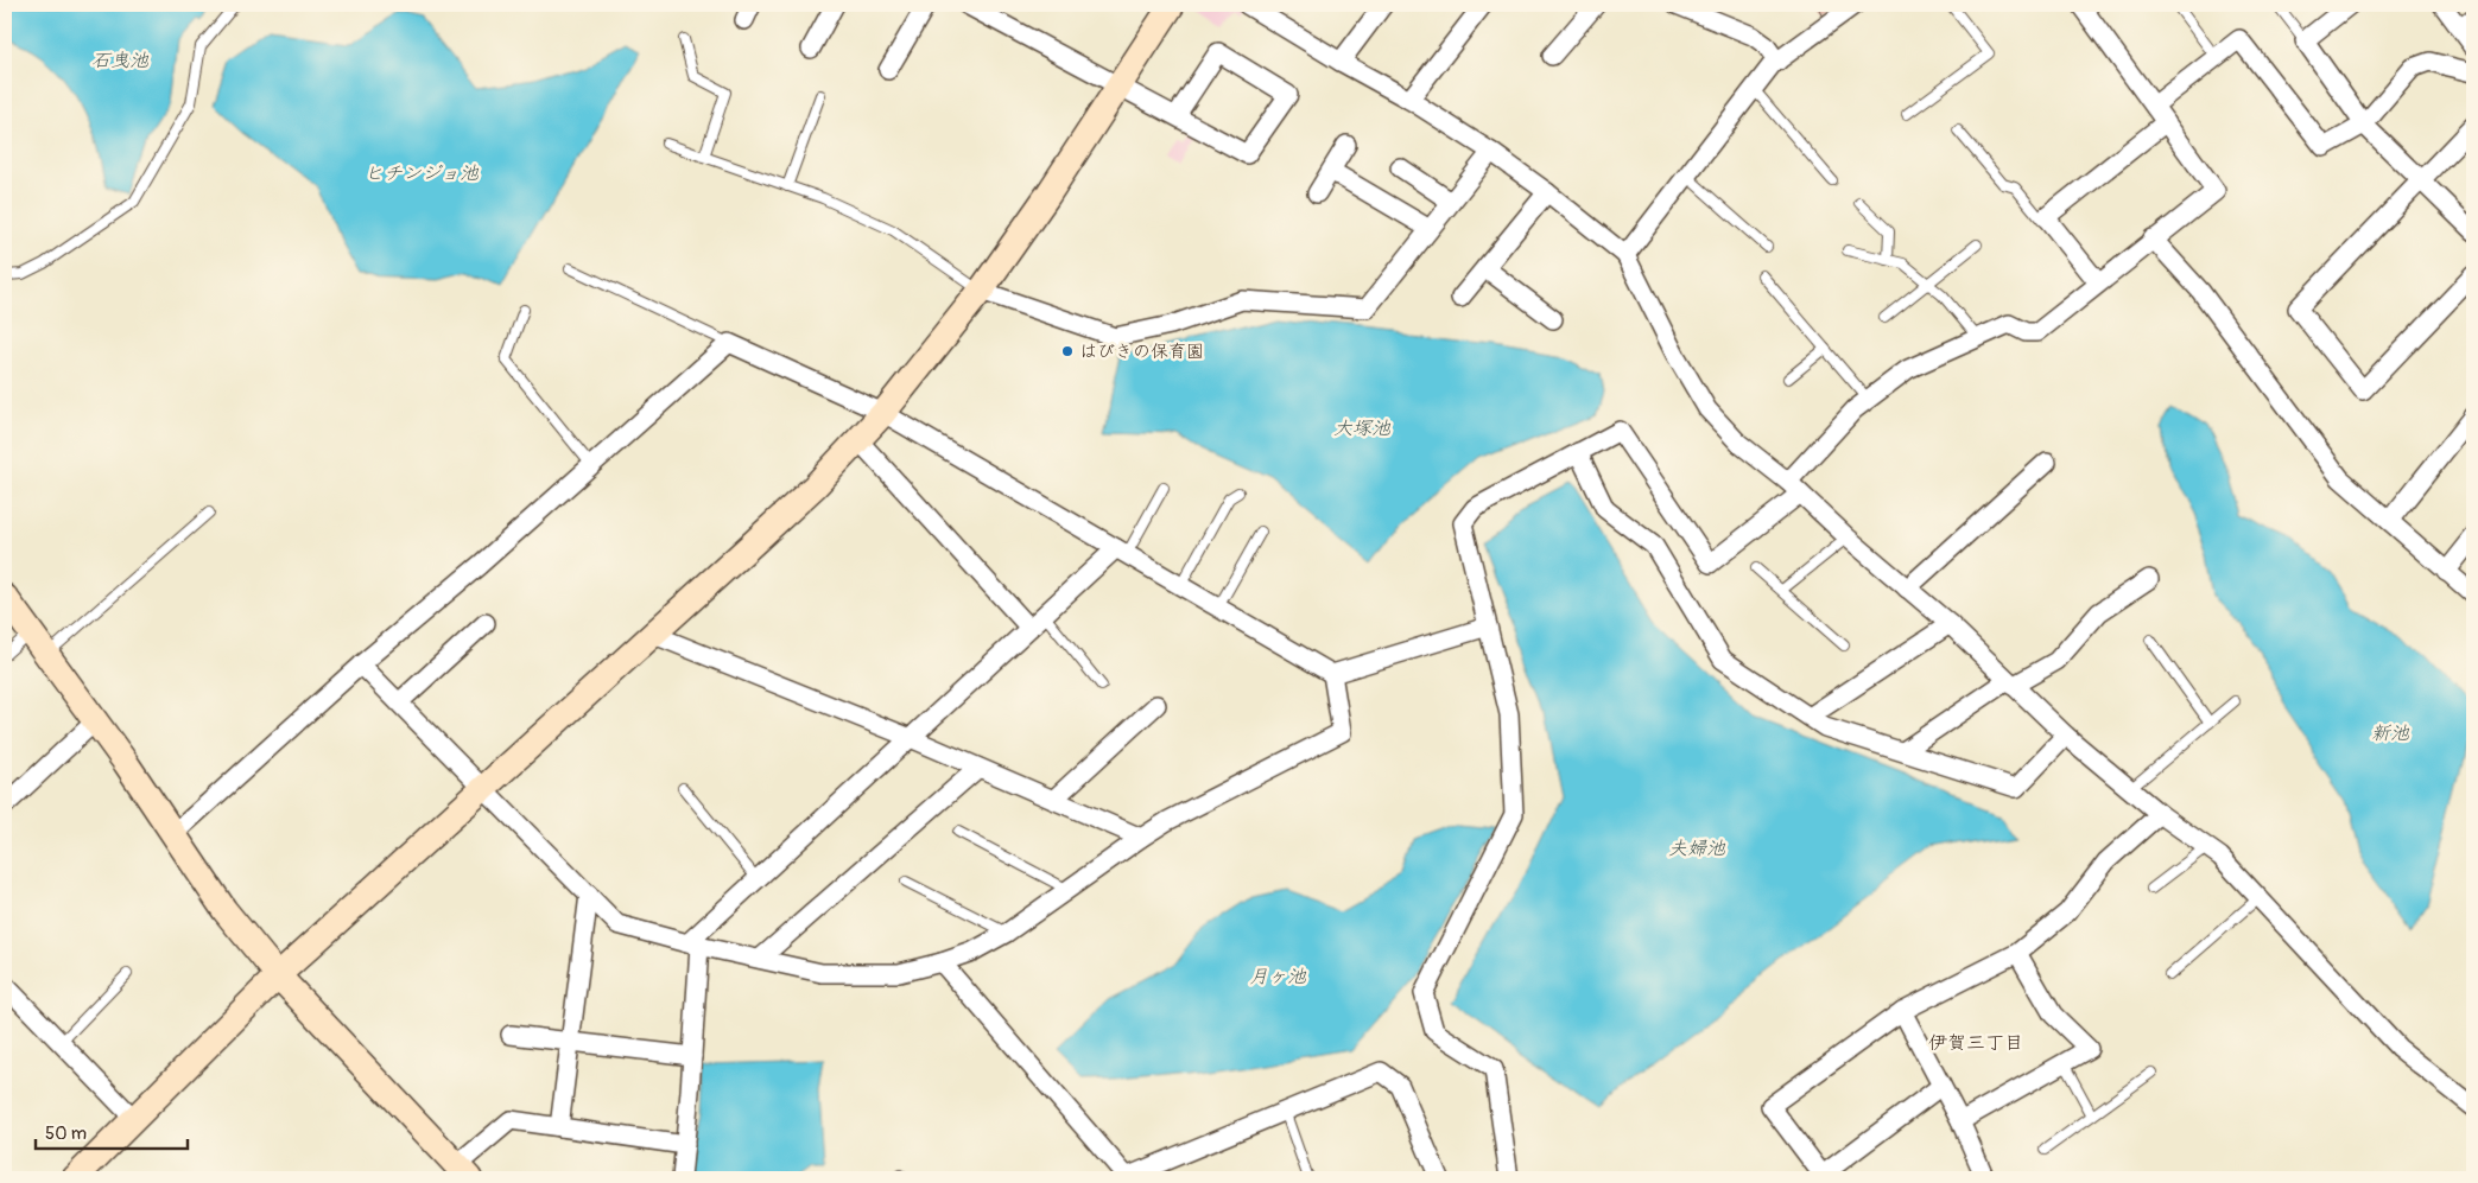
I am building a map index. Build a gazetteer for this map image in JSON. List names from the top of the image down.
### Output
{
  "districts": ["伊賀三丁目"],
  "water": [
    "石曳池",
    "ヒチンジョ池",
    "大塚池",
    "新池",
    "夫婦池",
    "月ヶ池"
  ],
  "places": ["はびきの保育園"],
  "scale_bar": "50 m"
}
